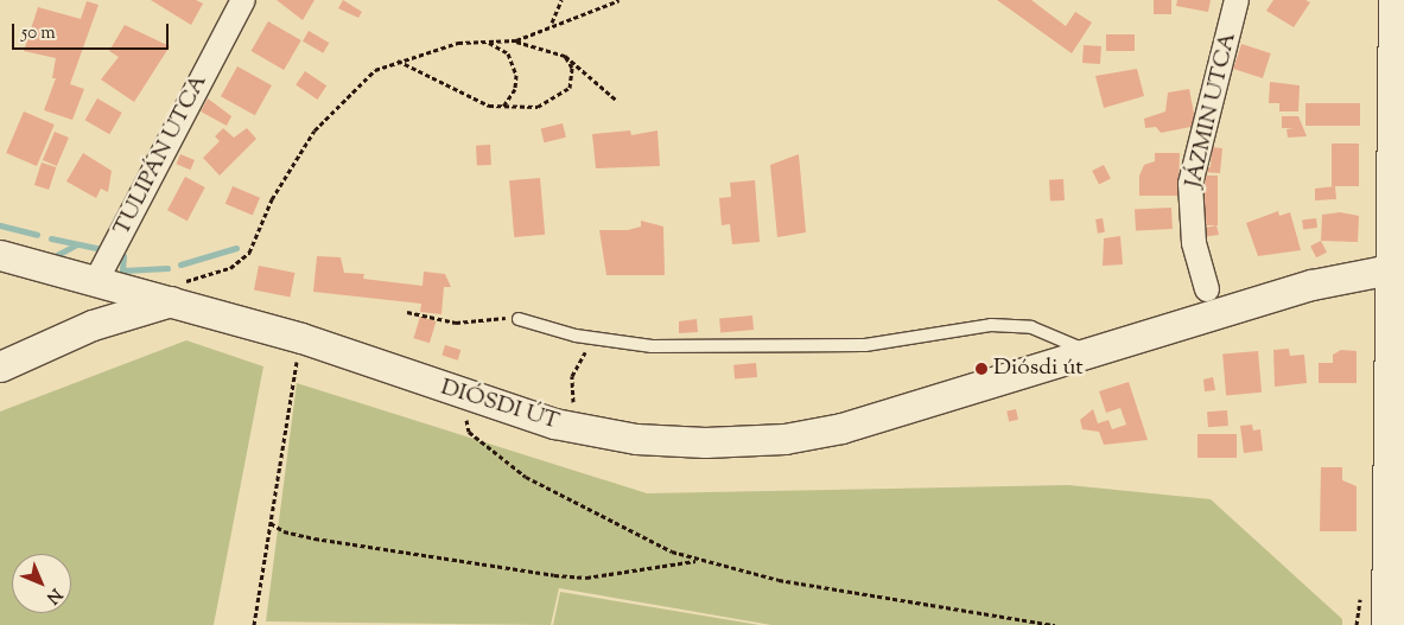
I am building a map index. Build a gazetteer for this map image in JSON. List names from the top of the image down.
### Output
{
  "streets": {
    "street": ["JÁZMIN UTCA", "TULIPÁN UTCA", "DIÓSDI ÚT"]
  },
  "crossings": [
    ["TULIPÁN UTCA", "DIÓSDI ÚT"]
  ],
  "places": ["Diósdi út"],
  "scale_bar": "50 m",
  "north": "bottom right"
}
